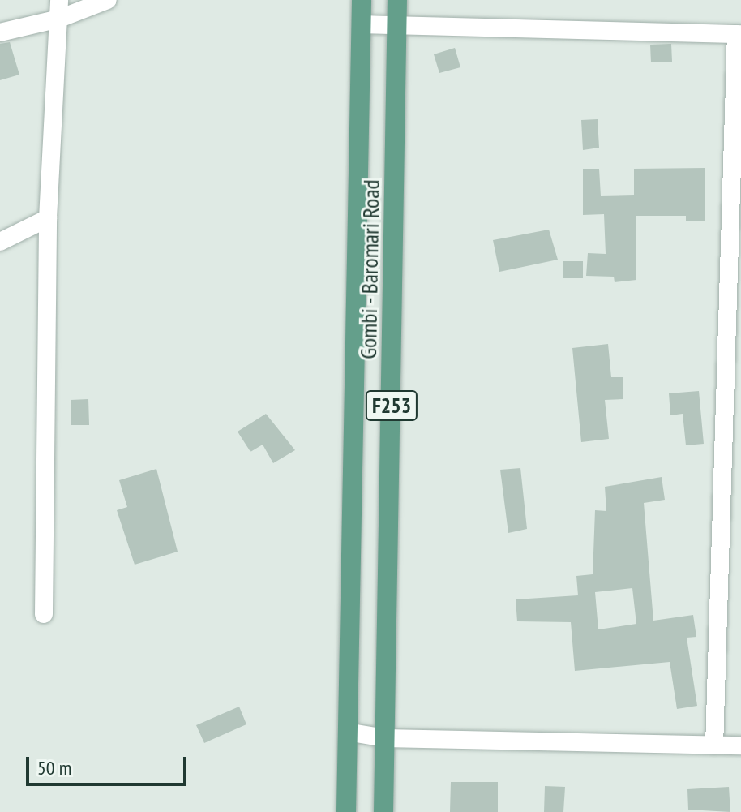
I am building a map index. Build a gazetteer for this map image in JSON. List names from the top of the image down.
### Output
{
  "streets": {
    "main road": ["Gombi - Baromari Road", "F253"]
  },
  "scale_bar": "50 m"
}
